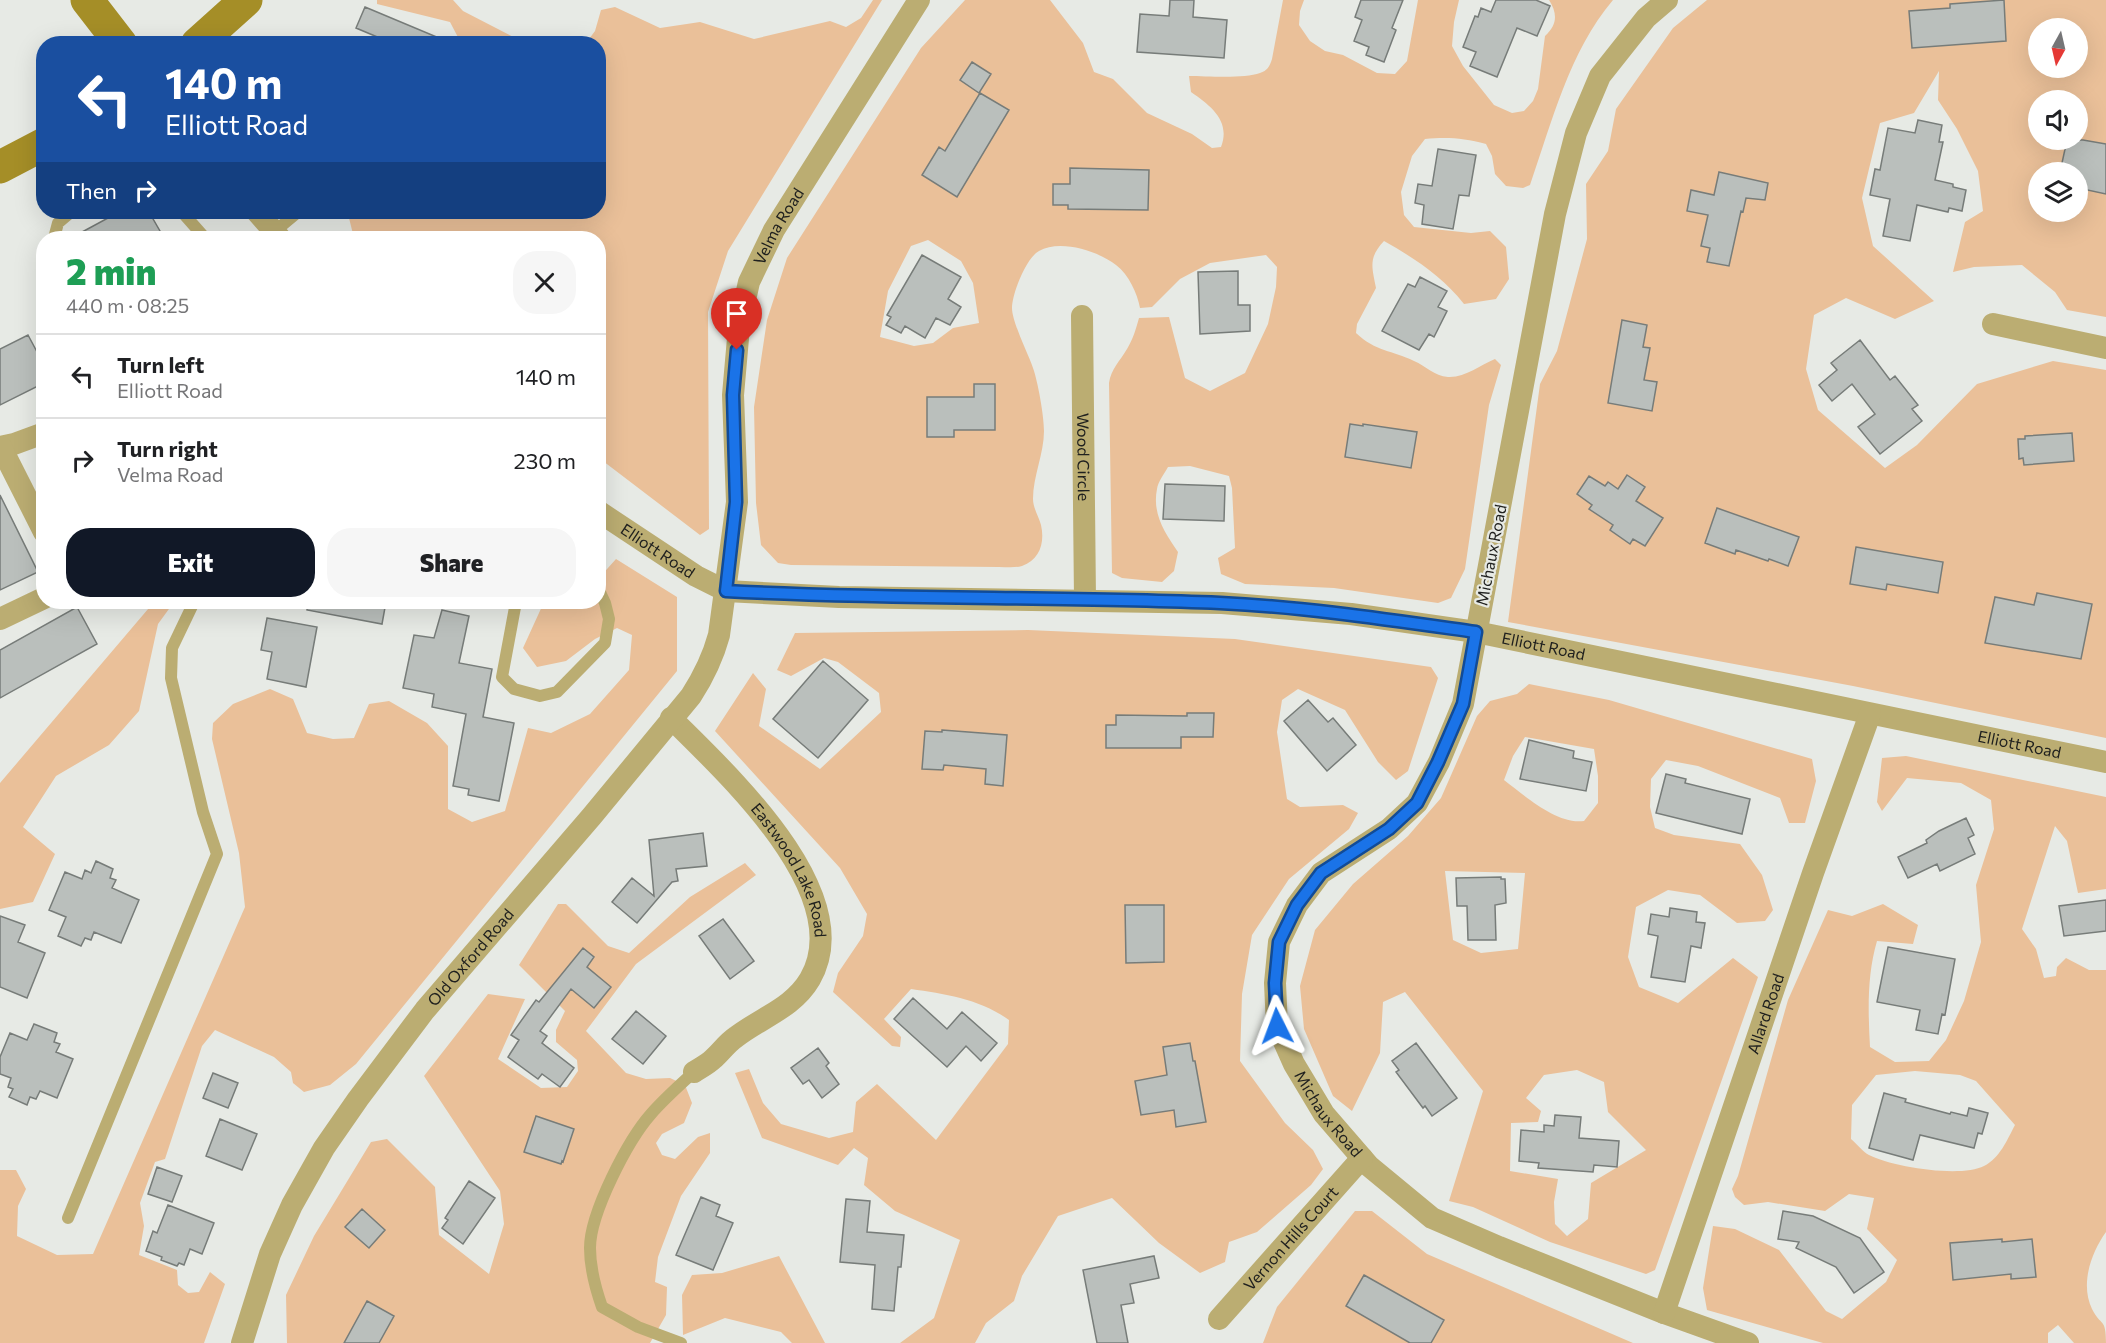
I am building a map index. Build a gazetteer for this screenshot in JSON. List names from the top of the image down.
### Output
{
  "streets": {
    "street": [
      "Velma Road",
      "Wood Circle",
      "Elliott Road",
      "Michaux Road",
      "Eastwood Lake Road",
      "Old Oxford Road",
      "Allard Road",
      "Vernon Hills Court"
    ]
  },
  "crossings": [
    ["Velma Road", "Elliott Road"],
    ["Velma Road", "Old Oxford Road"],
    ["Wood Circle", "Elliott Road"],
    ["Elliott Road", "Michaux Road"],
    ["Elliott Road", "Old Oxford Road"],
    ["Elliott Road", "Allard Road"],
    ["Michaux Road", "Allard Road"],
    ["Michaux Road", "Vernon Hills Court"],
    ["Eastwood Lake Road", "Old Oxford Road"]
  ],
  "north": "bottom",
  "page": {
    "turn": ["140 m", "Elliott Road"],
    "then": "Then",
    "heading": ["2 min", "440 m · 08:25"],
    "list": [
      {
        "name": "Turn left",
        "note": "Elliott Road",
        "value": "140 m"
      },
      {
        "name": "Turn right",
        "note": "Velma Road",
        "value": "230 m"
      }
    ],
    "buttons": ["Exit", "Share"]
  }
}
